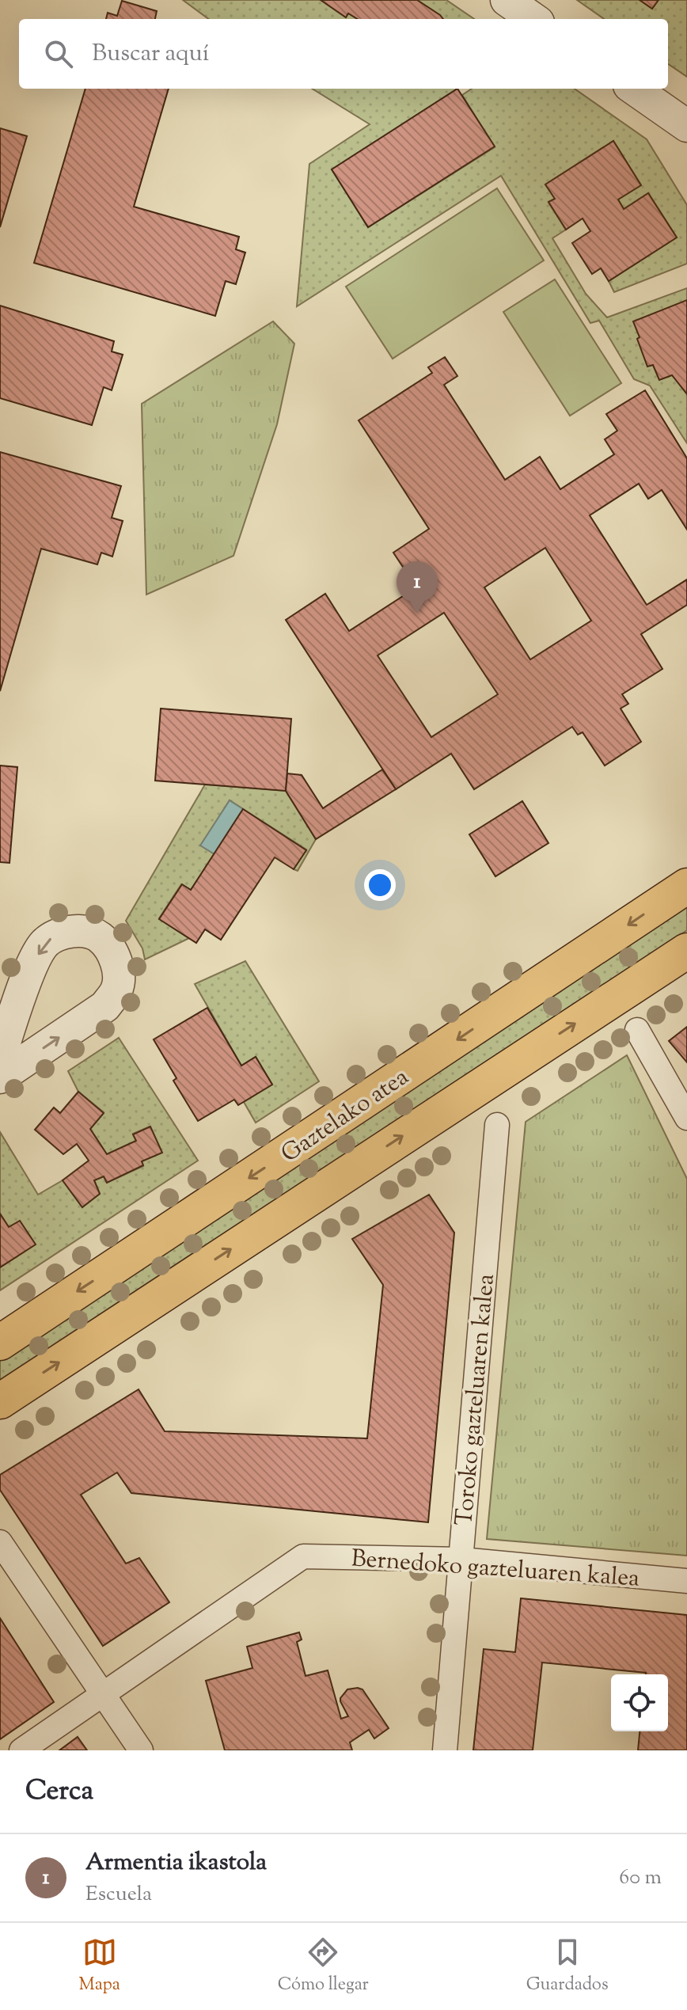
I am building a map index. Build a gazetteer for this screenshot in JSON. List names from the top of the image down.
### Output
{
  "streets": {
    "main road": ["Gaztelako atea"],
    "street": ["Toroko gazteluaren kalea", "Bernedoko gazteluaren kalea"]
  },
  "crossings": [
    ["Toroko gazteluaren kalea", "Bernedoko gazteluaren kalea"]
  ],
  "page": {
    "search": "Buscar aquí",
    "pins": "1",
    "heading": "Cerca",
    "list": [
      {
        "mark": "1",
        "name": "Armentia ikastola",
        "note": "Escuela",
        "value": "60 m"
      }
    ],
    "nav": ["Mapa", "Cómo llegar", "Guardados"]
  }
}
